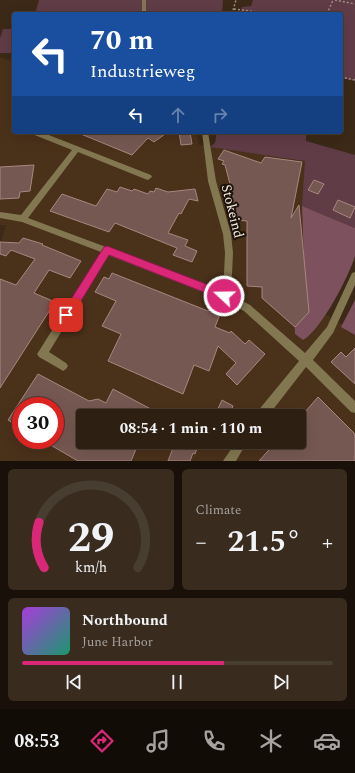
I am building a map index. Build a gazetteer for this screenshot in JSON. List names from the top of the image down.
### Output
{
  "streets": {
    "street": ["Stokeind"]
  },
  "page": {
    "turn": ["70 m", "Industrieweg"],
    "limit": "30",
    "trip": "08:54 · 1 min · 110 m",
    "tile": "Climate",
    "heat": ["−", "21.5°", "+"],
    "song": ["Northbound", "June Harbor"],
    "tabs": "08:53",
    "gauge": ["29", "km/h"]
  }
}
